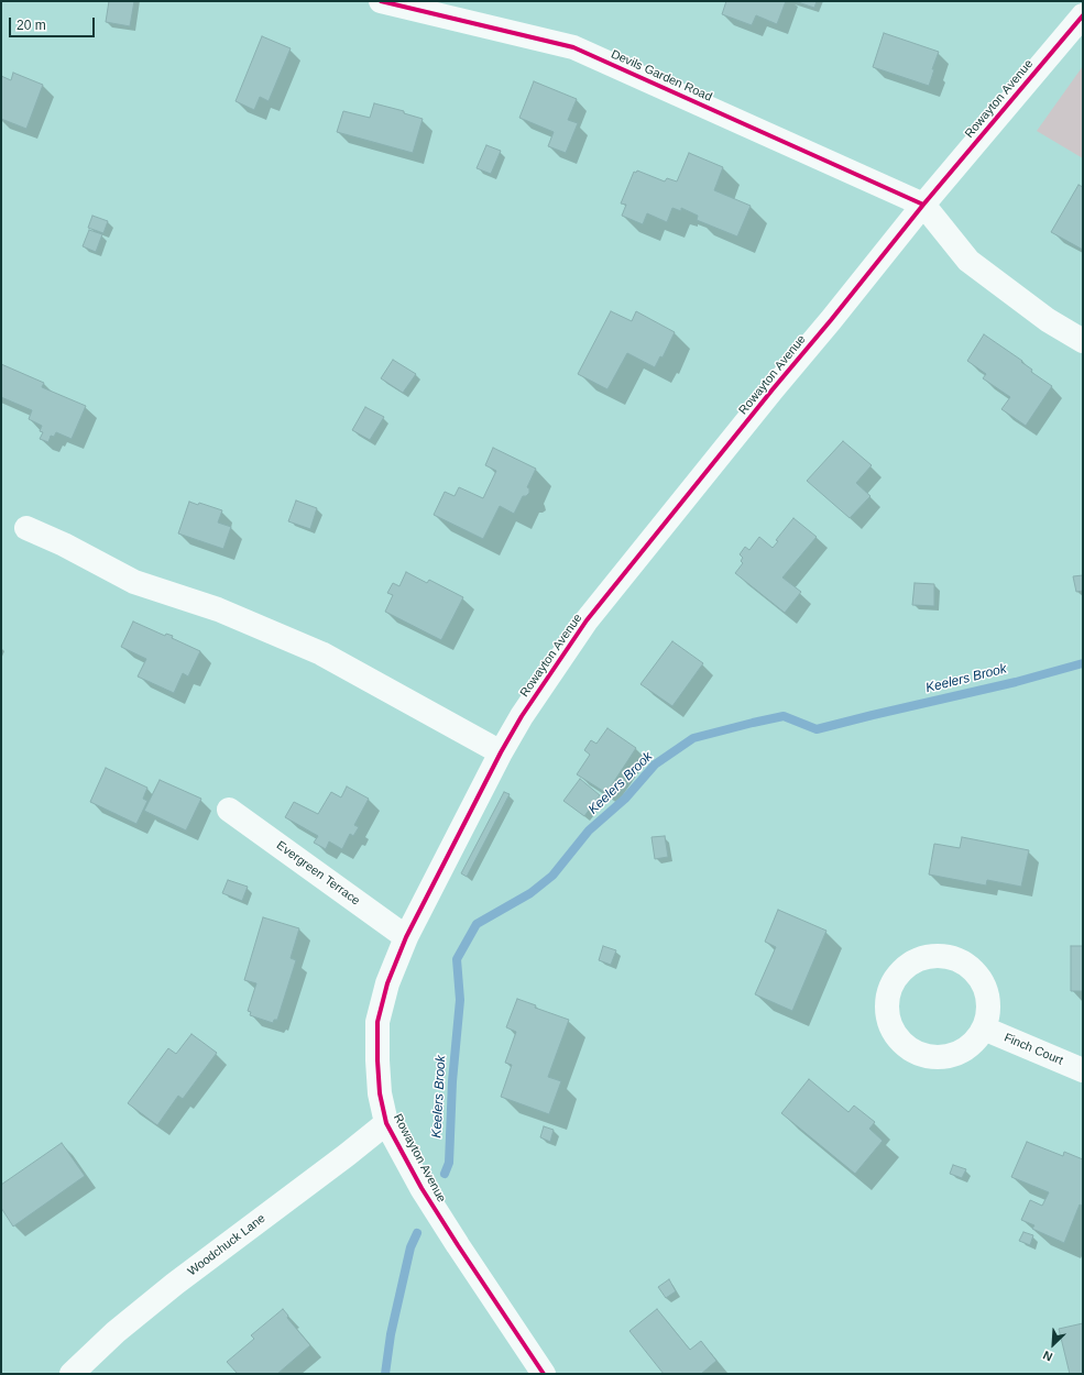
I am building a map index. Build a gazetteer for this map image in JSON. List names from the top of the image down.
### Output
{
  "streets": {
    "street": [
      "Devils Garden Road",
      "Rowayton Avenue",
      "Evergreen Terrace",
      "Finch Court",
      "Woodchuck Lane"
    ]
  },
  "crossings": [
    ["Devils Garden Road", "Rowayton Avenue"],
    ["Rowayton Avenue", "Evergreen Terrace"],
    ["Rowayton Avenue", "Woodchuck Lane"]
  ],
  "water": ["Keelers Brook"],
  "scale_bar": "20 m",
  "north": "bottom left"
}
